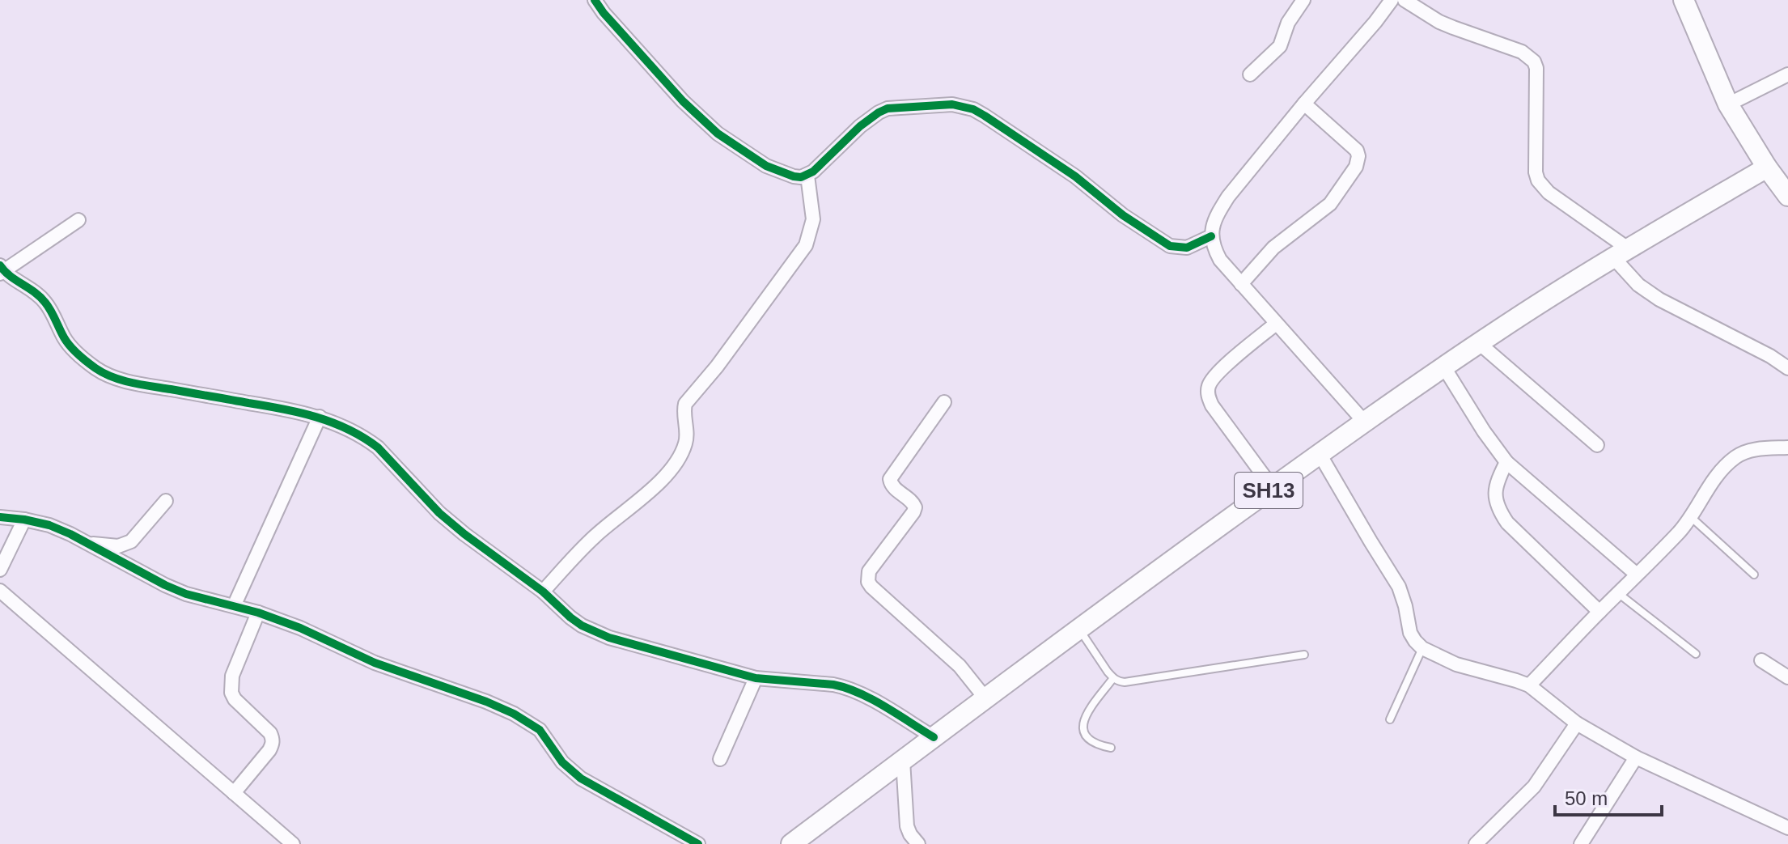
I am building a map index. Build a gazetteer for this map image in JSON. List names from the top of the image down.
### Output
{
  "streets": {
    "main road": ["SH13"]
  },
  "scale_bar": "50 m"
}
